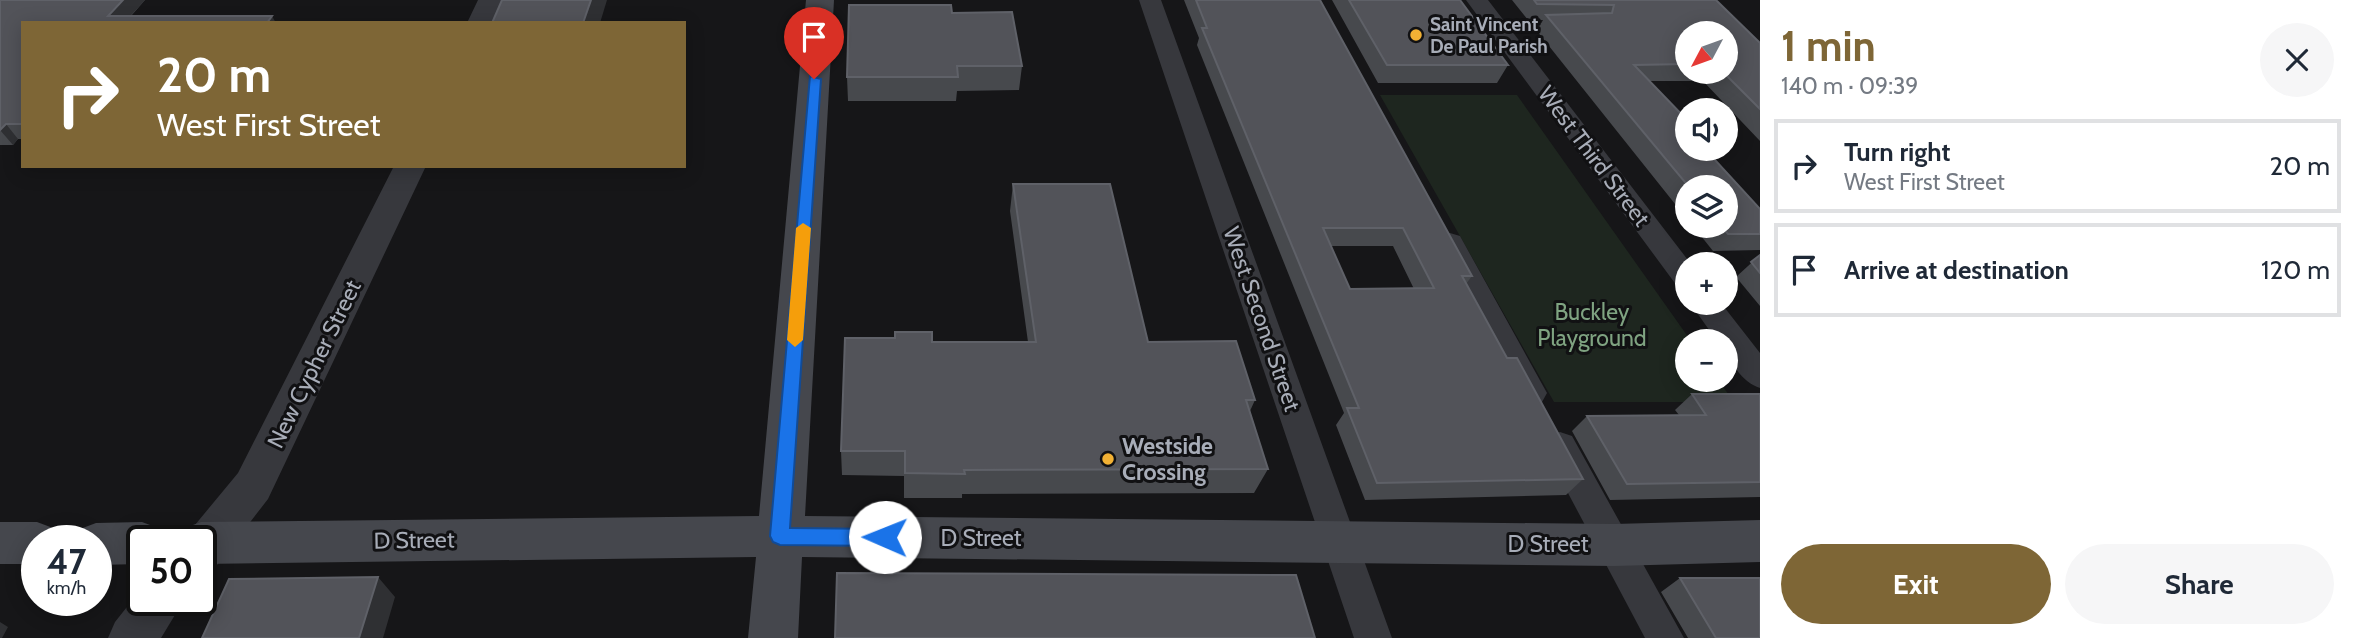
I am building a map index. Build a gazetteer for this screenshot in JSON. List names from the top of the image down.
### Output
{
  "streets": {
    "main road": ["D Street"],
    "street": ["West Third Street", "West Second Street", "New Cypher Street"]
  },
  "crossings": [
    ["West Second Street", "D Street"]
  ],
  "parks": ["Buckley Playground"],
  "places": ["Saint Vincent De Paul Parish", "Westside Crossing"],
  "north": "bottom left",
  "page": {
    "heading": ["1 min", "140 m · 09:39"],
    "map_buttons": ["+", "−"],
    "turn": ["20 m", "West First Street"],
    "list": [
      {
        "name": "Turn right",
        "note": "West First Street",
        "value": "20 m"
      },
      {
        "name": "Arrive at destination",
        "value": "120 m"
      }
    ],
    "speed": "47 km/h",
    "limit": "50",
    "buttons": ["Exit", "Share"]
  }
}
